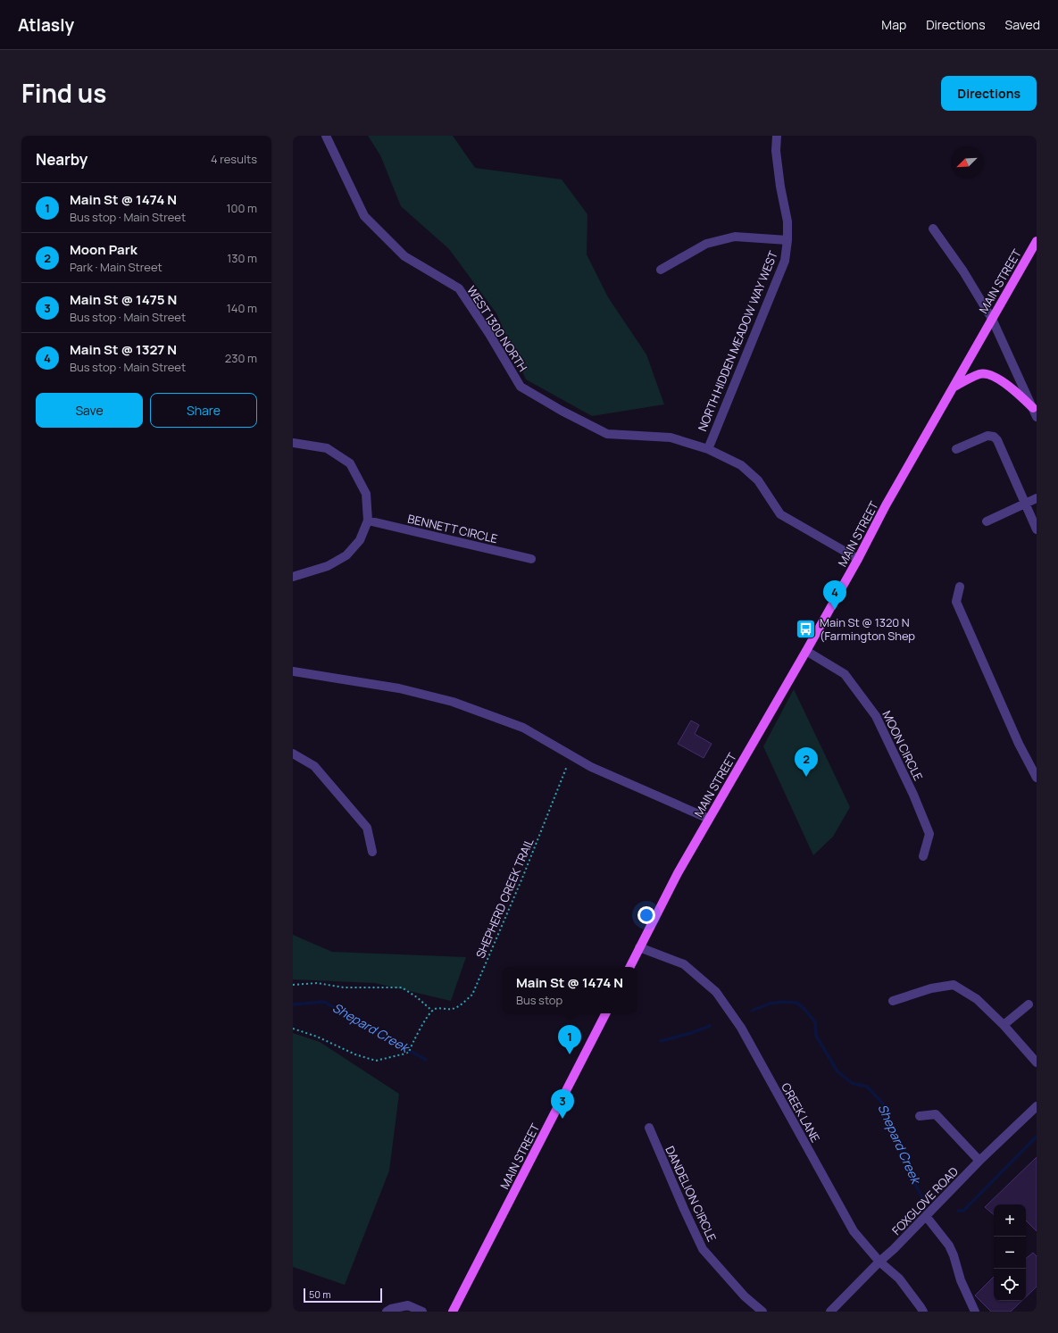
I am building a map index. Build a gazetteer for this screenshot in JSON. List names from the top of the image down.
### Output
{
  "streets": {
    "main road": ["MAIN STREET"],
    "street": [
      "WEST 1300 NORTH",
      "NORTH HIDDEN MEADOW WAY WEST",
      "BENNETT CIRCLE",
      "MOON CIRCLE",
      "CREEK LANE",
      "DANDELION CIRCLE",
      "FOXGLOVE ROAD"
    ],
    "path": ["SHEPHERD CREEK TRAIL"]
  },
  "crossings": [
    ["MAIN STREET", "WEST 1300 NORTH"],
    ["MAIN STREET", "MOON CIRCLE"],
    ["MAIN STREET", "CREEK LANE"],
    ["WEST 1300 NORTH", "NORTH HIDDEN MEADOW WAY WEST"],
    ["CREEK LANE", "FOXGLOVE ROAD"]
  ],
  "water": ["Shepard Creek"],
  "places": {
    "bus stop": ["Main St @ 1320 N (Farmington Shep"]
  },
  "scale_bar": "50 m",
  "north": "bottom left",
  "page": {
    "header": "Atlasly",
    "nav": ["Map", "Directions", "Saved"],
    "title": "Find us",
    "buttons": [
      "Directions",
      ["Save", "Share"]
    ],
    "heading": ["Nearby", "4 results"],
    "list": [
      {
        "mark": "1",
        "name": "Main St @ 1474 N",
        "note": "Bus stop · Main Street",
        "value": "100 m"
      },
      {
        "mark": "2",
        "name": "Moon Park",
        "note": "Park · Main Street",
        "value": "130 m"
      },
      {
        "mark": "3",
        "name": "Main St @ 1475 N",
        "note": "Bus stop · Main Street",
        "value": "140 m"
      },
      {
        "mark": "4",
        "name": "Main St @ 1327 N",
        "note": "Bus stop · Main Street",
        "value": "230 m"
      }
    ],
    "pins": [
      "4",
      "2",
      "1",
      "3"
    ],
    "popup": ["Main St @ 1474 N", "Bus stop"],
    "map_buttons": ["+", "−"],
    "scale": "50 m"
  }
}
